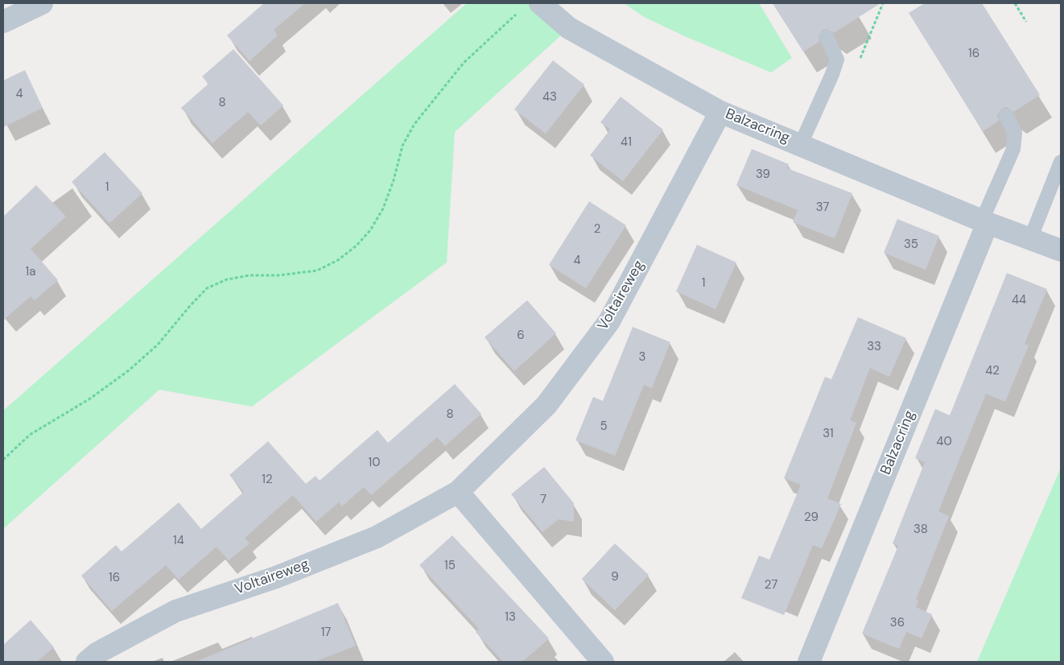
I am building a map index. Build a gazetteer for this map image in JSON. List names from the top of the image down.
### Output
{
  "streets": {
    "street": ["Balzacring", "Voltaireweg"]
  },
  "crossings": [
    ["Balzacring", "Voltaireweg"]
  ],
  "house_numbers": [
    "16",
    "4",
    "43",
    "8",
    "41",
    "39",
    "1",
    "37",
    "2",
    "35",
    "4",
    "1a",
    "1",
    "44",
    "6",
    "33",
    "3",
    "42",
    "8",
    "5",
    "31",
    "40",
    "10",
    "12",
    "7",
    "29",
    "38",
    "14",
    "15",
    "9",
    "16",
    "27",
    "13",
    "36",
    "17"
  ]
}
